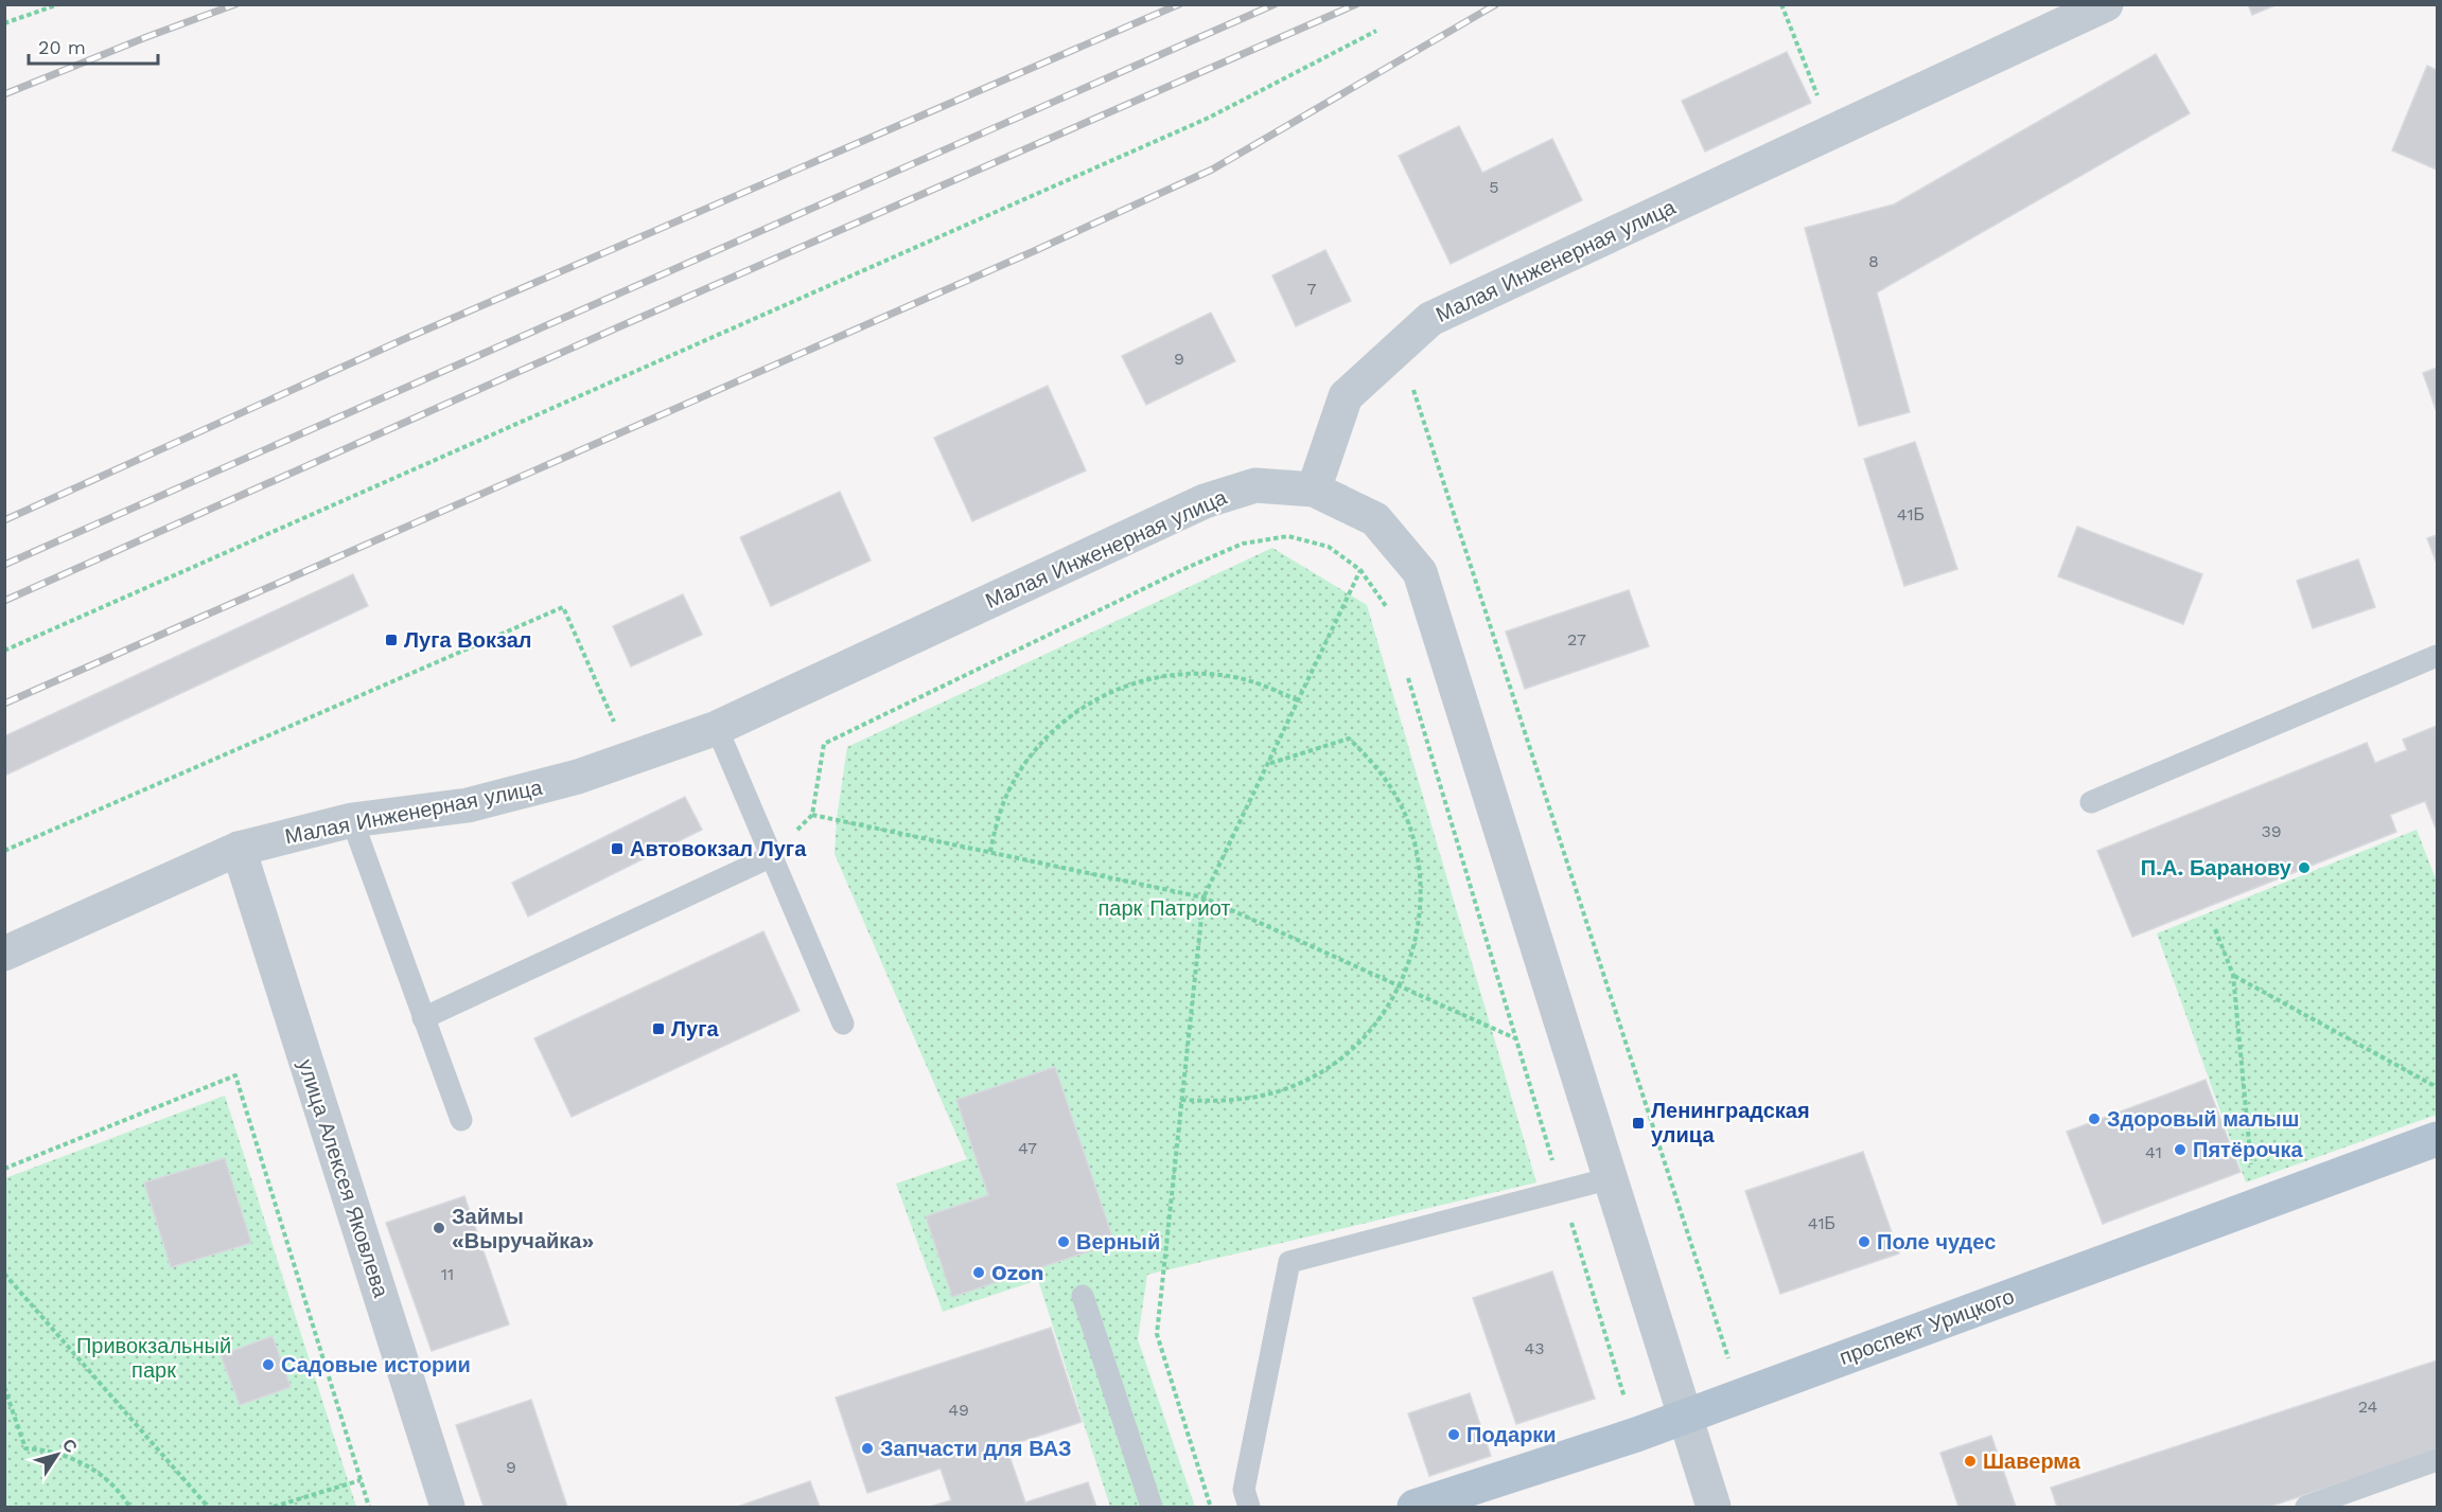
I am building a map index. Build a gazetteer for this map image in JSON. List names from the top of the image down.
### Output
{
  "streets": {
    "main road": ["проспект Урицкого"],
    "street": ["Малая Инженерная улица", "улица Алексея Яковлева"]
  },
  "crossings": [
    ["Малая Инженерная улица", "улица Алексея Яковлева"]
  ],
  "parks": ["парк Патриот", "Привокзальный парк"],
  "places": {
    "transit": [
      "Луга Вокзал",
      "Автовокзал Луга",
      "Луга",
      "Ленинградская улица"
    ],
    "other": [
      "П.А. Баранову",
      "Здоровый малыш",
      "Пятёрочка",
      "Займы «Выручайка»",
      "Верный",
      "Поле чудес",
      "Ozon",
      "Садовые истории",
      "Подарки",
      "Запчасти для ВАЗ",
      "Шаверма"
    ]
  },
  "house_numbers": [
    "5",
    "8",
    "7",
    "9",
    "41Б",
    "27",
    "39",
    "47",
    "41",
    "41Б",
    "11",
    "43",
    "24",
    "49",
    "9"
  ],
  "scale_bar": "20 m",
  "north": "top right"
}
